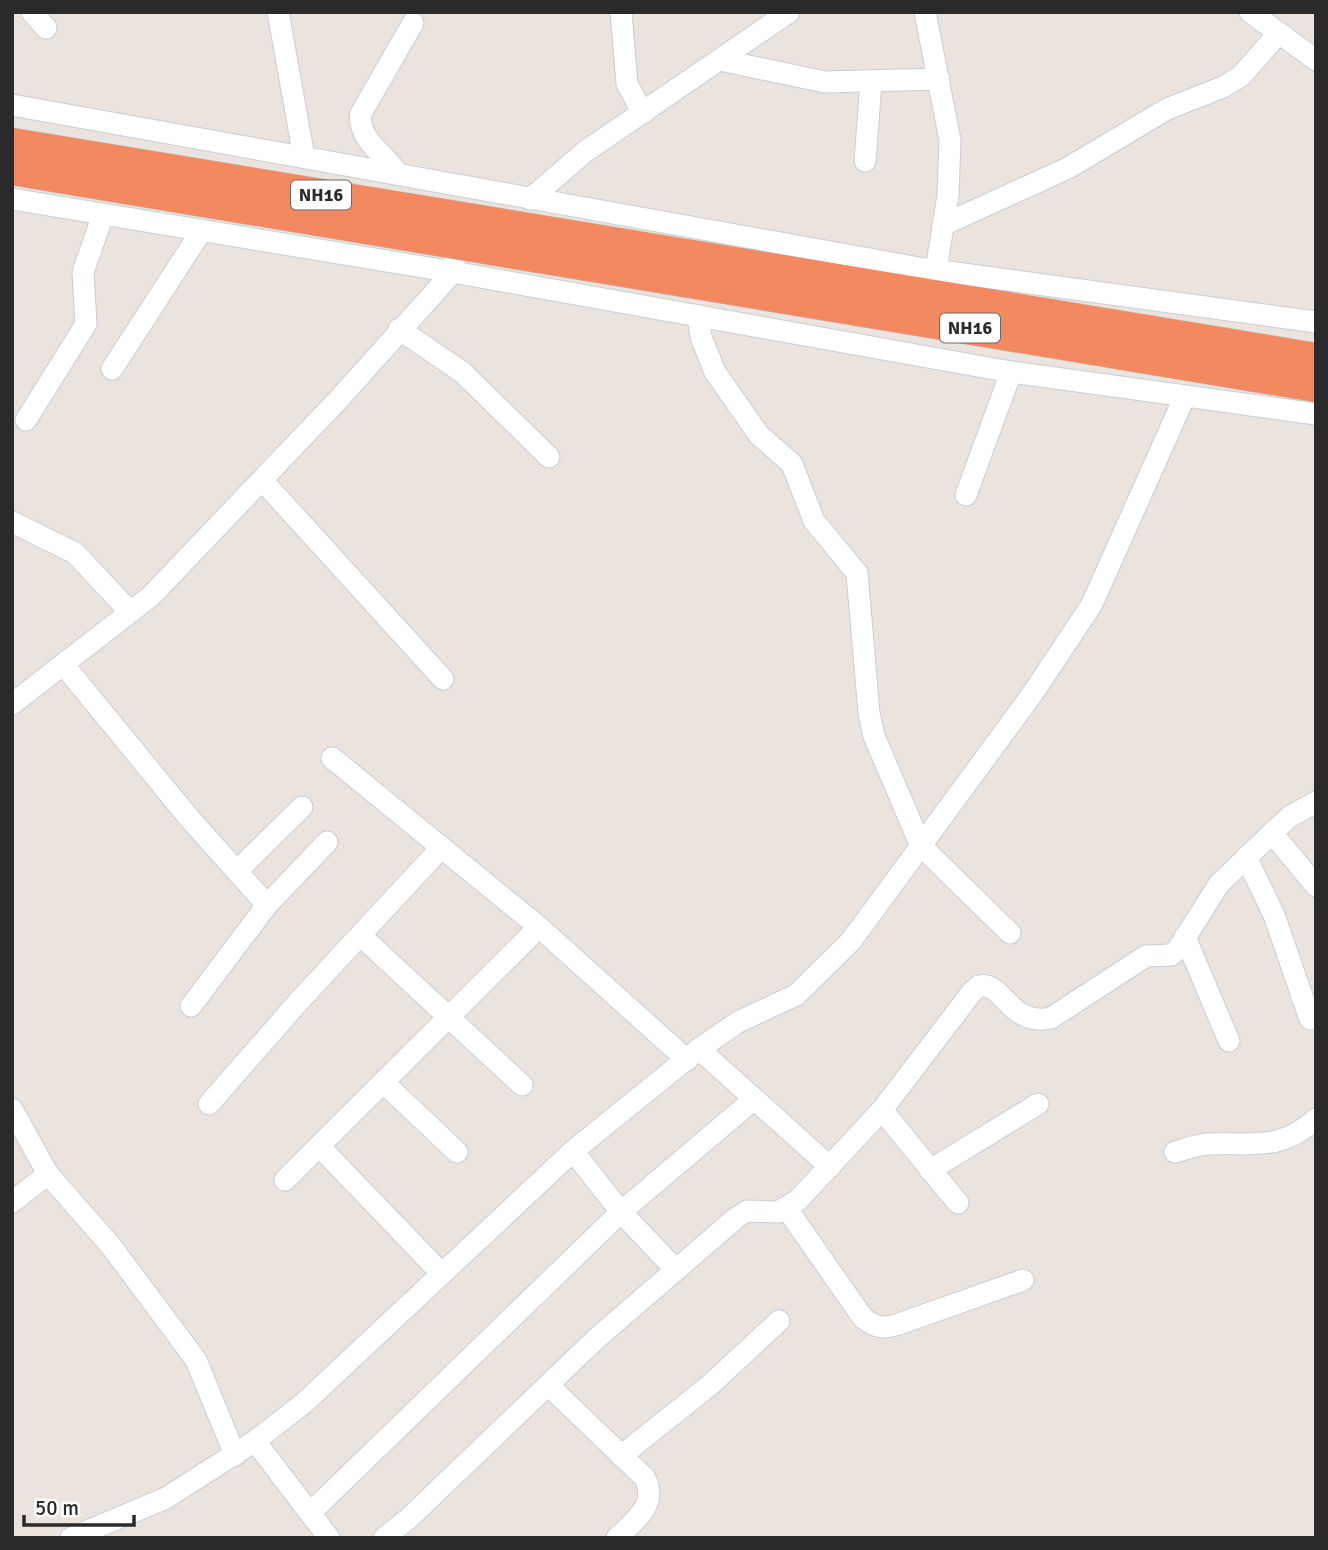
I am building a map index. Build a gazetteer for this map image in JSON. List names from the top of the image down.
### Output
{
  "streets": {
    "highway": ["NH16"]
  },
  "scale_bar": "50 m"
}
